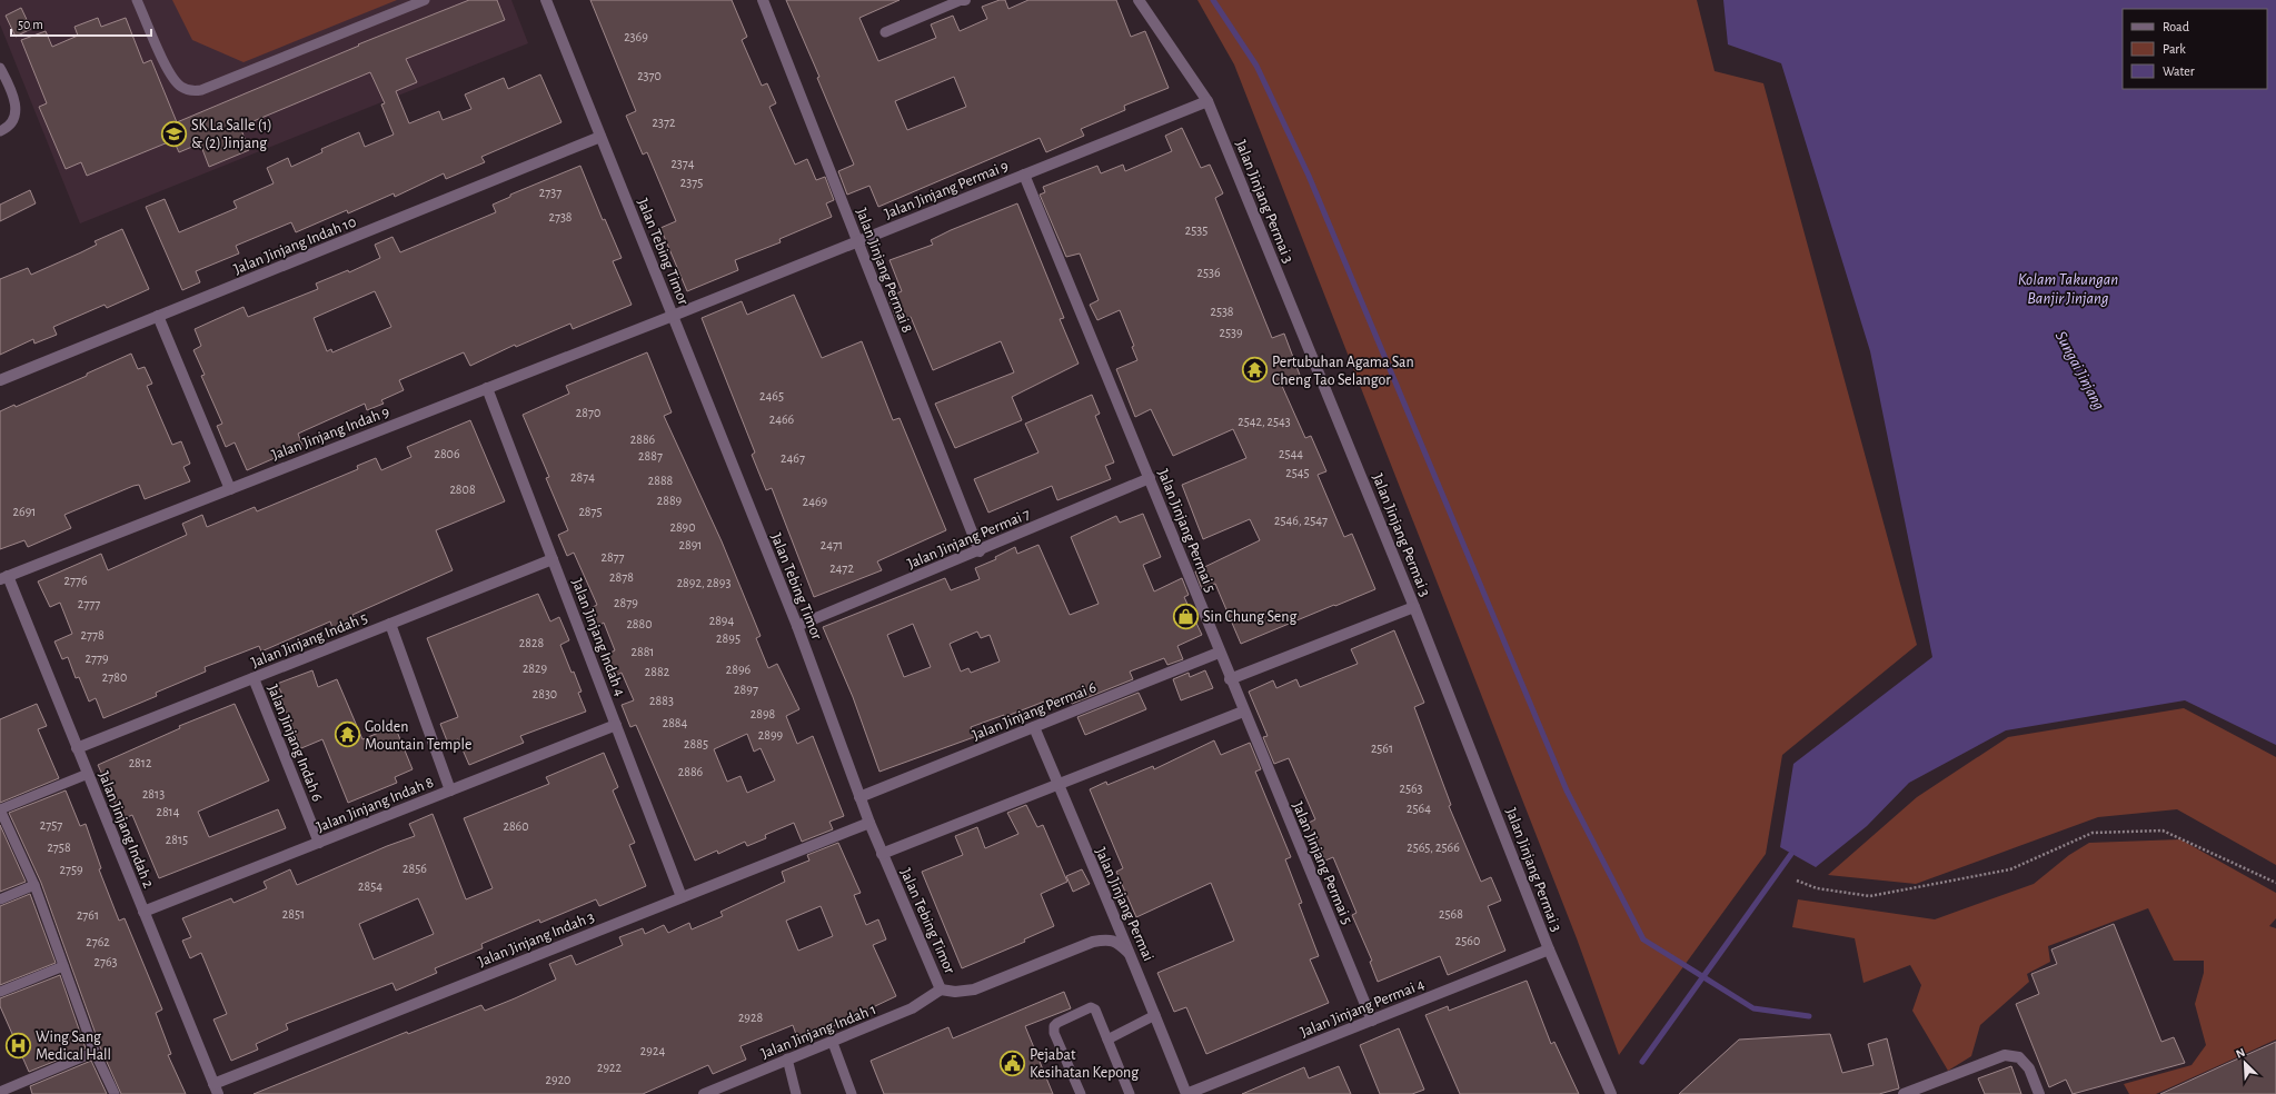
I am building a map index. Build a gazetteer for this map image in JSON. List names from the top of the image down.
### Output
{
  "streets": {
    "street": [
      "Jalan Jinjang Permai 9",
      "Jalan Jinjang Permai 3",
      "Jalan Jinjang Indah 10",
      "Jalan Tebing Timor",
      "Jalan Jinjang Permai 8",
      "Jalan Jinjang Indah 9",
      "Jalan Jinjang Permai 5",
      "Jalan Jinjang Permai 7",
      "Jalan Jinjang Indah 4",
      "Jalan Jinjang Indah 5",
      "Jalan Jinjang Permai 6",
      "Jalan Jinjang Indah 6",
      "Jalan Jinjang Indah 8",
      "Jalan Jinjang Indah 2",
      "Jalan Jinjang Permai",
      "Jalan Jinjang Indah 3",
      "Jalan Jinjang Permai 4",
      "Jalan Jinjang Indah 1"
    ]
  },
  "crossings": [
    ["Jalan Jinjang Permai 9", "Jalan Jinjang Permai 3"],
    ["Jalan Jinjang Permai 9", "Jalan Tebing Timor"],
    ["Jalan Jinjang Permai 9", "Jalan Jinjang Permai 8"],
    ["Jalan Jinjang Permai 9", "Jalan Jinjang Indah 9"],
    ["Jalan Jinjang Permai 9", "Jalan Jinjang Permai 5"],
    ["Jalan Jinjang Permai 3", "Jalan Jinjang Permai 4"],
    ["Jalan Jinjang Indah 10", "Jalan Tebing Timor"],
    ["Jalan Tebing Timor", "Jalan Jinjang Indah 9"],
    ["Jalan Tebing Timor", "Jalan Jinjang Permai 7"],
    ["Jalan Tebing Timor", "Jalan Jinjang Permai 6"],
    ["Jalan Tebing Timor", "Jalan Jinjang Permai"],
    ["Jalan Tebing Timor", "Jalan Jinjang Indah 3"],
    ["Jalan Tebing Timor", "Jalan Jinjang Indah 1"],
    ["Jalan Jinjang Permai 8", "Jalan Jinjang Permai 7"],
    ["Jalan Jinjang Indah 9", "Jalan Jinjang Indah 4"],
    ["Jalan Jinjang Indah 9", "Jalan Jinjang Indah 2"],
    ["Jalan Jinjang Permai 5", "Jalan Jinjang Permai 7"],
    ["Jalan Jinjang Permai 5", "Jalan Jinjang Permai 6"],
    ["Jalan Jinjang Permai 5", "Jalan Jinjang Permai 4"],
    ["Jalan Jinjang Indah 4", "Jalan Jinjang Indah 5"],
    ["Jalan Jinjang Indah 4", "Jalan Jinjang Indah 8"],
    ["Jalan Jinjang Indah 4", "Jalan Jinjang Indah 3"],
    ["Jalan Jinjang Indah 5", "Jalan Jinjang Indah 6"],
    ["Jalan Jinjang Indah 5", "Jalan Jinjang Indah 2"],
    ["Jalan Jinjang Permai 6", "Jalan Jinjang Permai"],
    ["Jalan Jinjang Indah 6", "Jalan Jinjang Indah 8"],
    ["Jalan Jinjang Indah 8", "Jalan Jinjang Indah 2"],
    ["Jalan Jinjang Indah 2", "Jalan Jinjang Indah 3"],
    ["Jalan Jinjang Permai", "Jalan Jinjang Permai 4"]
  ],
  "water": ["Kolam Takungan Banjir Jinjang", "Sungai Jinjang"],
  "places": {
    "school or university": ["SK La Salle (1) & (2) Jinjang"],
    "temple": ["Pertubuhan Agama San Cheng Tao Selangor", "Golden Mountain Temple"],
    "shop": ["Sin Chung Seng"],
    "hospital": ["Wing Sang Medical Hall"],
    "public building": ["Pejabat Kesihatan Kepong"]
  },
  "house_numbers": [
    "2369",
    "2370",
    "2372",
    "2374",
    "2375",
    "2737",
    "2738",
    "2535",
    "2536",
    "2538",
    "2539",
    "2465",
    "2870",
    "2466",
    "2542, 2543",
    "2886",
    "2806",
    "2544",
    "2887",
    "2467",
    "2545",
    "2874",
    "2888",
    "2808",
    "2889",
    "2469",
    "2691",
    "2875",
    "2546, 2547",
    "2890",
    "2891",
    "2471",
    "2877",
    "2472",
    "2878",
    "2776",
    "2892, 2893",
    "2879",
    "2777",
    "2894",
    "2880",
    "2778",
    "2895",
    "2828",
    "2881",
    "2779",
    "2829",
    "2896",
    "2882",
    "2780",
    "2897",
    "2830",
    "2883",
    "2898",
    "2884",
    "2899",
    "2885",
    "2561",
    "2812",
    "2886",
    "2563",
    "2813",
    "2564",
    "2814",
    "2757",
    "2860",
    "2815",
    "2758",
    "2565, 2566",
    "2856",
    "2759",
    "2854",
    "2851",
    "2568",
    "2761",
    "2560",
    "2762",
    "2763",
    "2928",
    "2924",
    "2922",
    "2920"
  ],
  "legend": ["Road", "Park", "Water"],
  "scale_bar": "50 m",
  "north": "top left"
}
